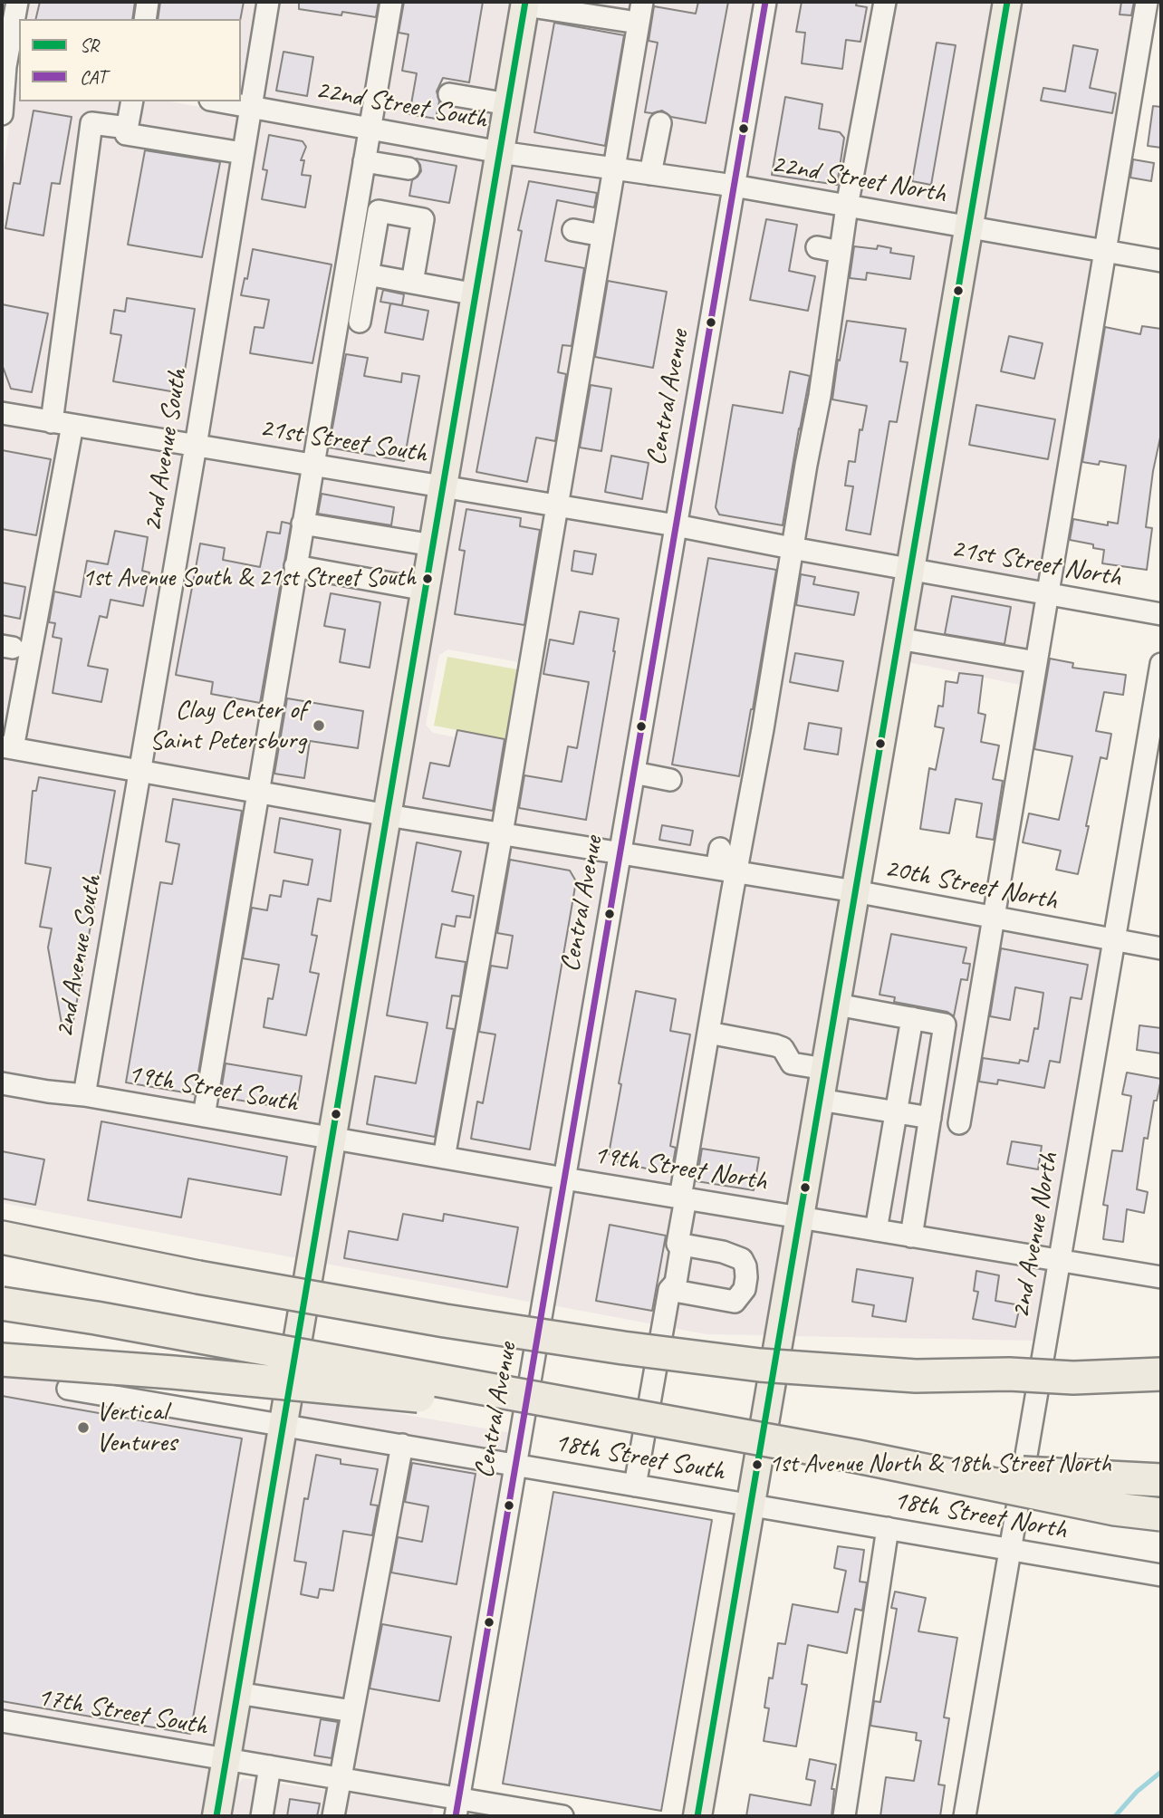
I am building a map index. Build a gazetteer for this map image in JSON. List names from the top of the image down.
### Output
{
  "streets": {
    "street": [
      "22nd Street South",
      "22nd Street North",
      "Central Avenue",
      "21st Street South",
      "2nd Avenue South",
      "21st Street North",
      "20th Street North",
      "19th Street South",
      "19th Street North",
      "2nd Avenue North",
      "18th Street South",
      "18th Street North",
      "17th Street South"
    ]
  },
  "crossings": [
    ["22nd Street South", "22nd Street North"],
    ["22nd Street South", "Central Avenue"],
    ["22nd Street South", "2nd Avenue South"],
    ["22nd Street North", "Central Avenue"],
    ["Central Avenue", "21st Street South"],
    ["Central Avenue", "21st Street North"],
    ["Central Avenue", "20th Street North"],
    ["Central Avenue", "19th Street South"],
    ["Central Avenue", "19th Street North"],
    ["Central Avenue", "18th Street South"],
    ["Central Avenue", "17th Street South"],
    ["21st Street South", "2nd Avenue South"],
    ["21st Street South", "21st Street North"],
    ["2nd Avenue South", "20th Street North"],
    ["2nd Avenue South", "19th Street South"],
    ["20th Street North", "2nd Avenue North"],
    ["19th Street South", "19th Street North"],
    ["19th Street North", "2nd Avenue North"],
    ["2nd Avenue North", "18th Street North"],
    ["18th Street South", "18th Street North"]
  ],
  "places": [
    "1st Avenue South & 21st Street South",
    "Clay Center of Saint Petersburg",
    "Vertical Ventures",
    "1st Avenue North & 18th Street North"
  ],
  "lines": ["transit line SR", "transit line CAT"],
  "legend": ["SR", "CAT"]
}
